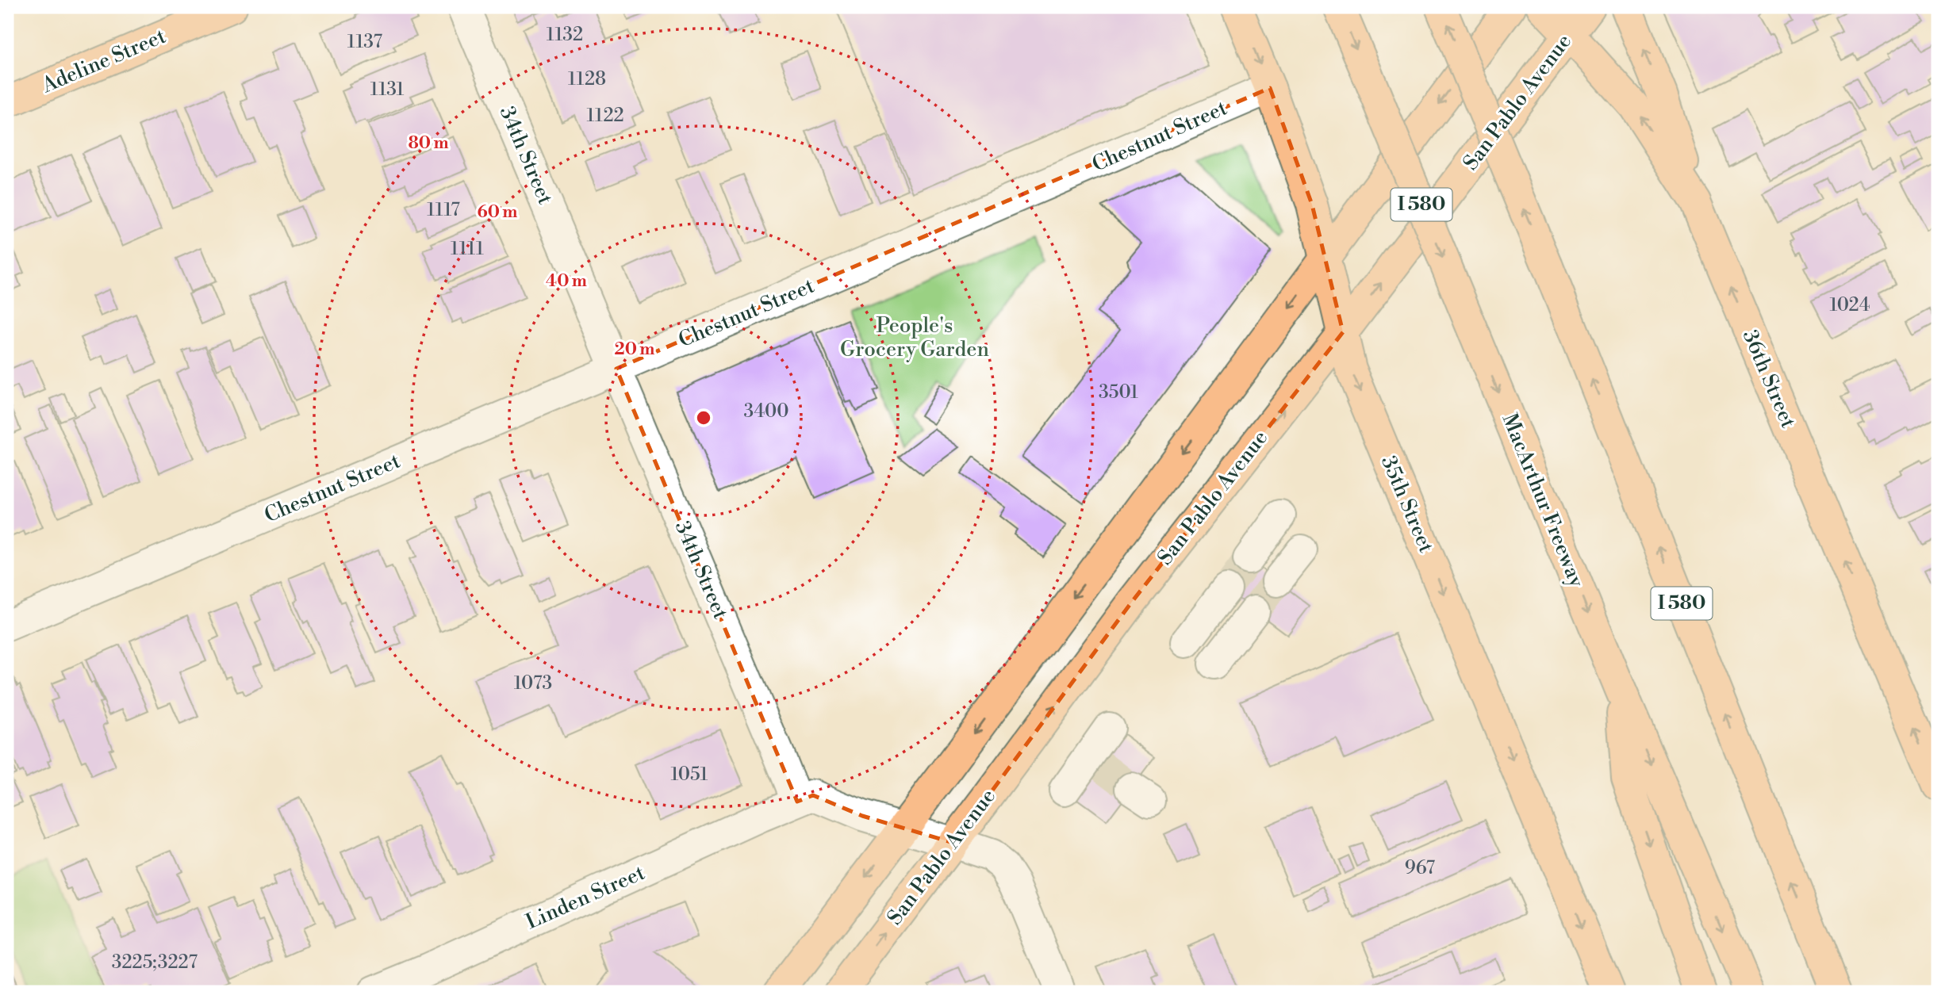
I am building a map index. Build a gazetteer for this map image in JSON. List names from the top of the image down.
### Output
{
  "streets": {
    "main road": [
      "Adeline Street",
      "San Pablo Avenue",
      "I 580",
      "36th Street",
      "MacArthur Freeway",
      "35th Street"
    ],
    "street": ["Chestnut Street", "34th Street", "Linden Street"]
  },
  "crossings": [
    ["San Pablo Avenue", "36th Street"],
    ["San Pablo Avenue", "35th Street"],
    ["Chestnut Street", "34th Street"],
    ["Chestnut Street", "35th Street"],
    ["34th Street", "Linden Street"]
  ],
  "parks": ["People's Grocery Garden"],
  "house_numbers": [
    "1132",
    "1137",
    "1128",
    "1131",
    "1122",
    "1117",
    "1111",
    "1024",
    "3501",
    "3400",
    "1073",
    "1051",
    "967",
    "3225;3227"
  ],
  "rings": [
    "80 m",
    "60 m",
    "40 m",
    "20 m"
  ]
}
